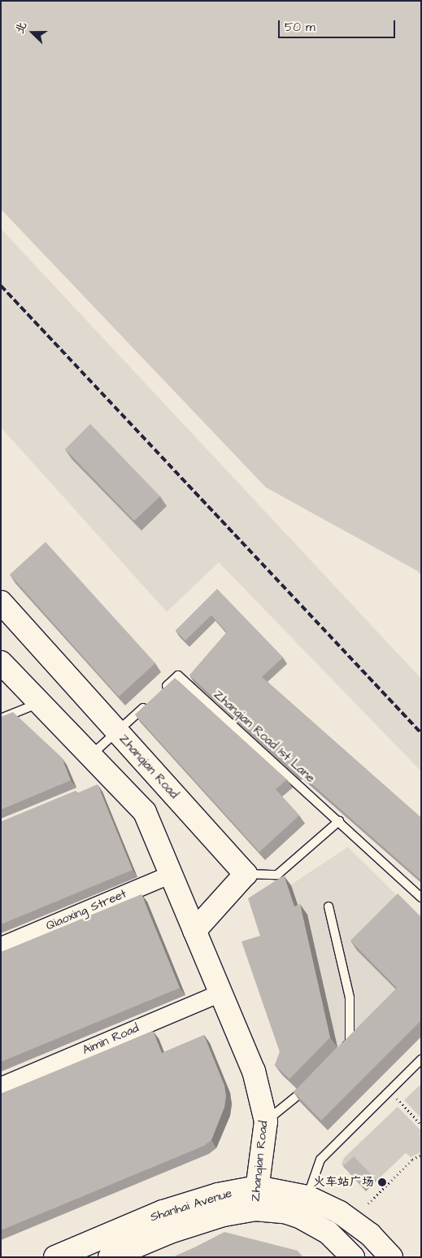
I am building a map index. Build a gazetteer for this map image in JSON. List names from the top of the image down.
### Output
{
  "streets": {
    "street": [
      "Zhanqian Road",
      "Qiaoxing Street",
      "Aimin Road",
      "Shanhai Avenue"
    ],
    "lane": ["Zhanqian Road 1st Lane"]
  },
  "crossings": [
    ["Zhanqian Road", "Qiaoxing Street"],
    ["Zhanqian Road", "Aimin Road"],
    ["Zhanqian Road", "Shanhai Avenue"]
  ],
  "places": ["火车站广场"],
  "scale_bar": "50 m",
  "north": "left"
}
